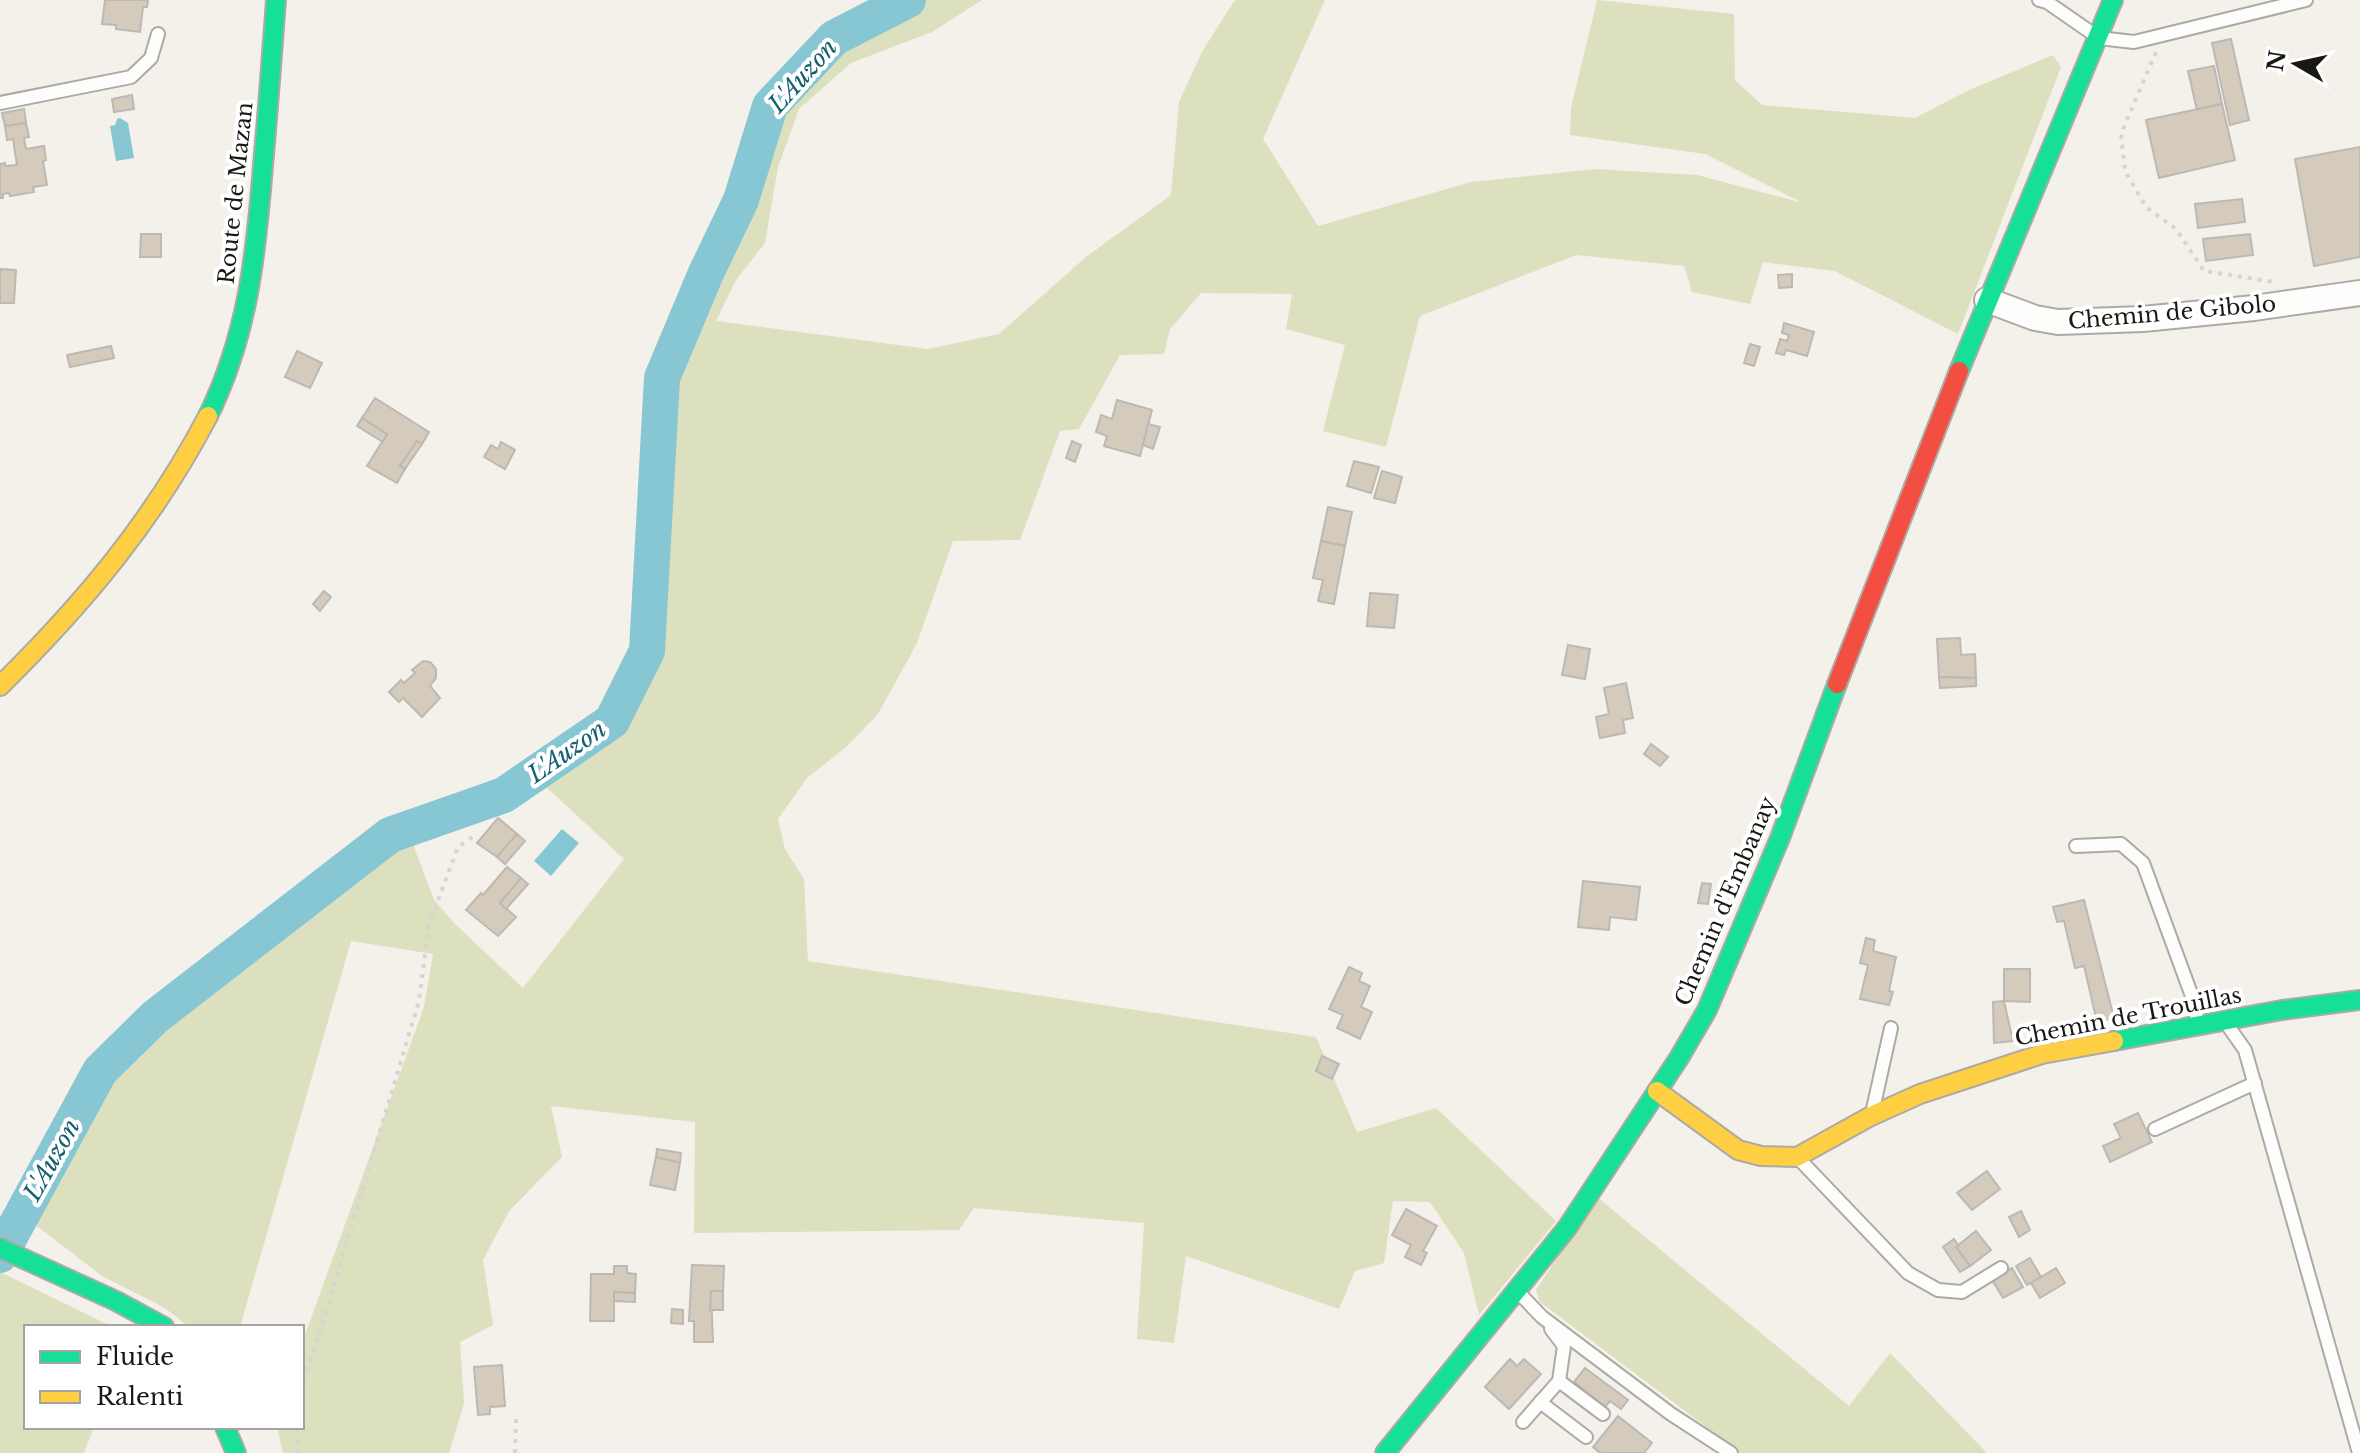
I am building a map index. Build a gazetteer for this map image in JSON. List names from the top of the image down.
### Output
{
  "streets": {
    "street": [
      "Route de Mazan",
      "Chemin de Gibolo",
      "Chemin d'Embanay",
      "Chemin de Trouillas"
    ]
  },
  "crossings": [
    ["Chemin de Gibolo", "Chemin d'Embanay"]
  ],
  "water": ["L'Auzon"],
  "legend": ["Fluide", "Ralenti"],
  "north": "left"
}
